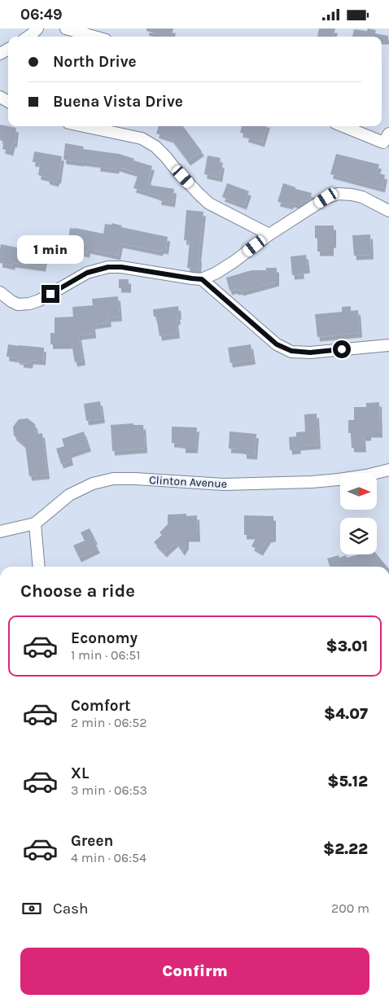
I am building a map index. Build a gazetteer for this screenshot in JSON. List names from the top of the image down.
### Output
{
  "streets": {
    "street": ["Clinton Avenue"]
  },
  "north": "right",
  "page": {
    "status": "06:49",
    "banner": ["North Drive", "Buena Vista Drive"],
    "bubble": "1 min",
    "heading": "Choose a ride",
    "list": [
      {
        "name": "Economy",
        "note": "1 min · 06:51",
        "value": "$3.01"
      },
      {
        "name": "Comfort",
        "note": "2 min · 06:52",
        "value": "$4.07"
      },
      {
        "name": "XL",
        "note": "3 min · 06:53",
        "value": "$5.12"
      },
      {
        "name": "Green",
        "note": "4 min · 06:54",
        "value": "$2.22"
      }
    ],
    "pay": ["Cash", "200 m"],
    "buttons": "Confirm"
  }
}
